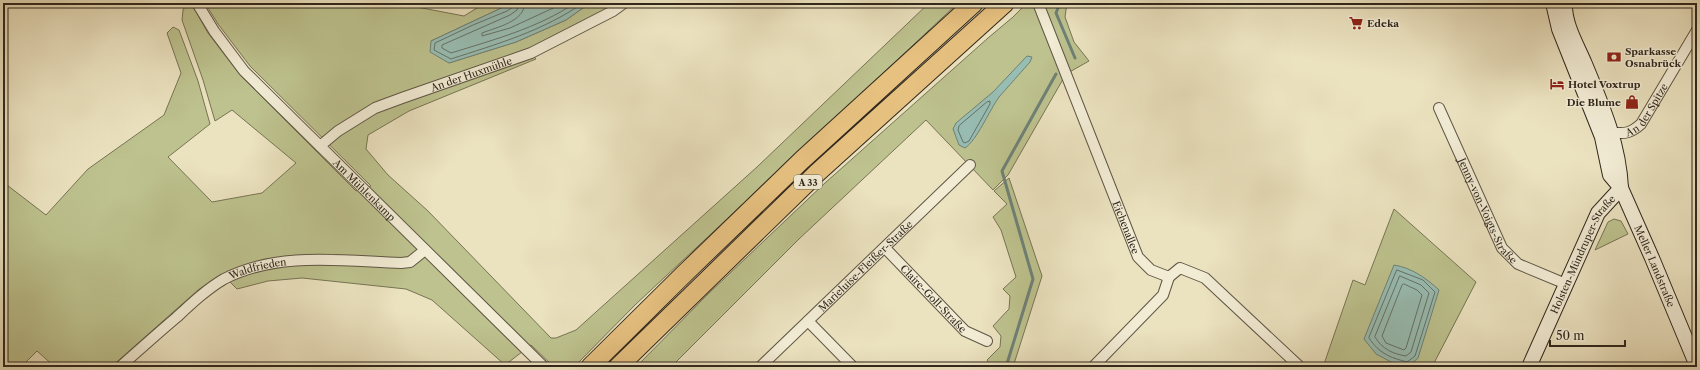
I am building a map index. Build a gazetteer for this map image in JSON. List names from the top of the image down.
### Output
{
  "streets": {
    "highway": ["A 33"],
    "street": [
      "An der Huxmühle",
      "An der Spitze",
      "Am Mühlenkamp",
      "Jenny-von-Voigts-Straße",
      "Eichenallee",
      "Holsten-Mündruper-Straße",
      "Marieluise-Fleißer-Straße",
      "Meller Landstraße",
      "Waldfrieden",
      "Claire-Goll-Straße"
    ]
  },
  "crossings": [
    ["An der Huxmühle", "Am Mühlenkamp"],
    ["An der Spitze", "Meller Landstraße"],
    ["Am Mühlenkamp", "Waldfrieden"],
    ["Jenny-von-Voigts-Straße", "Holsten-Mündruper-Straße"],
    ["Holsten-Mündruper-Straße", "Meller Landstraße"],
    ["Marieluise-Fleißer-Straße", "Claire-Goll-Straße"]
  ],
  "places": {
    "supermarket": ["Edeka"],
    "bank": ["Sparkasse Osnabrück"],
    "hotel": ["Hotel Voxtrup"],
    "shop": ["Die Blume"]
  },
  "scale_bar": "50 m"
}
